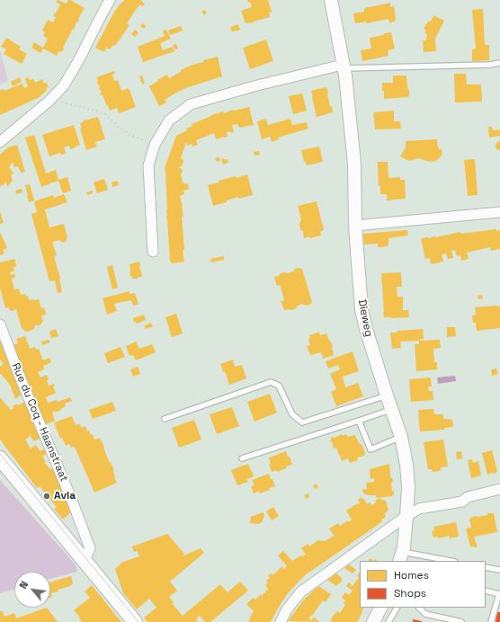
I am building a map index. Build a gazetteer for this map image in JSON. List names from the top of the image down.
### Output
{
  "streets": {
    "street": ["Dieweg", "Rue du Coq - Haanstraat"]
  },
  "places": ["Avia"],
  "legend": ["Homes", "Shops"],
  "north": "top left"
}
